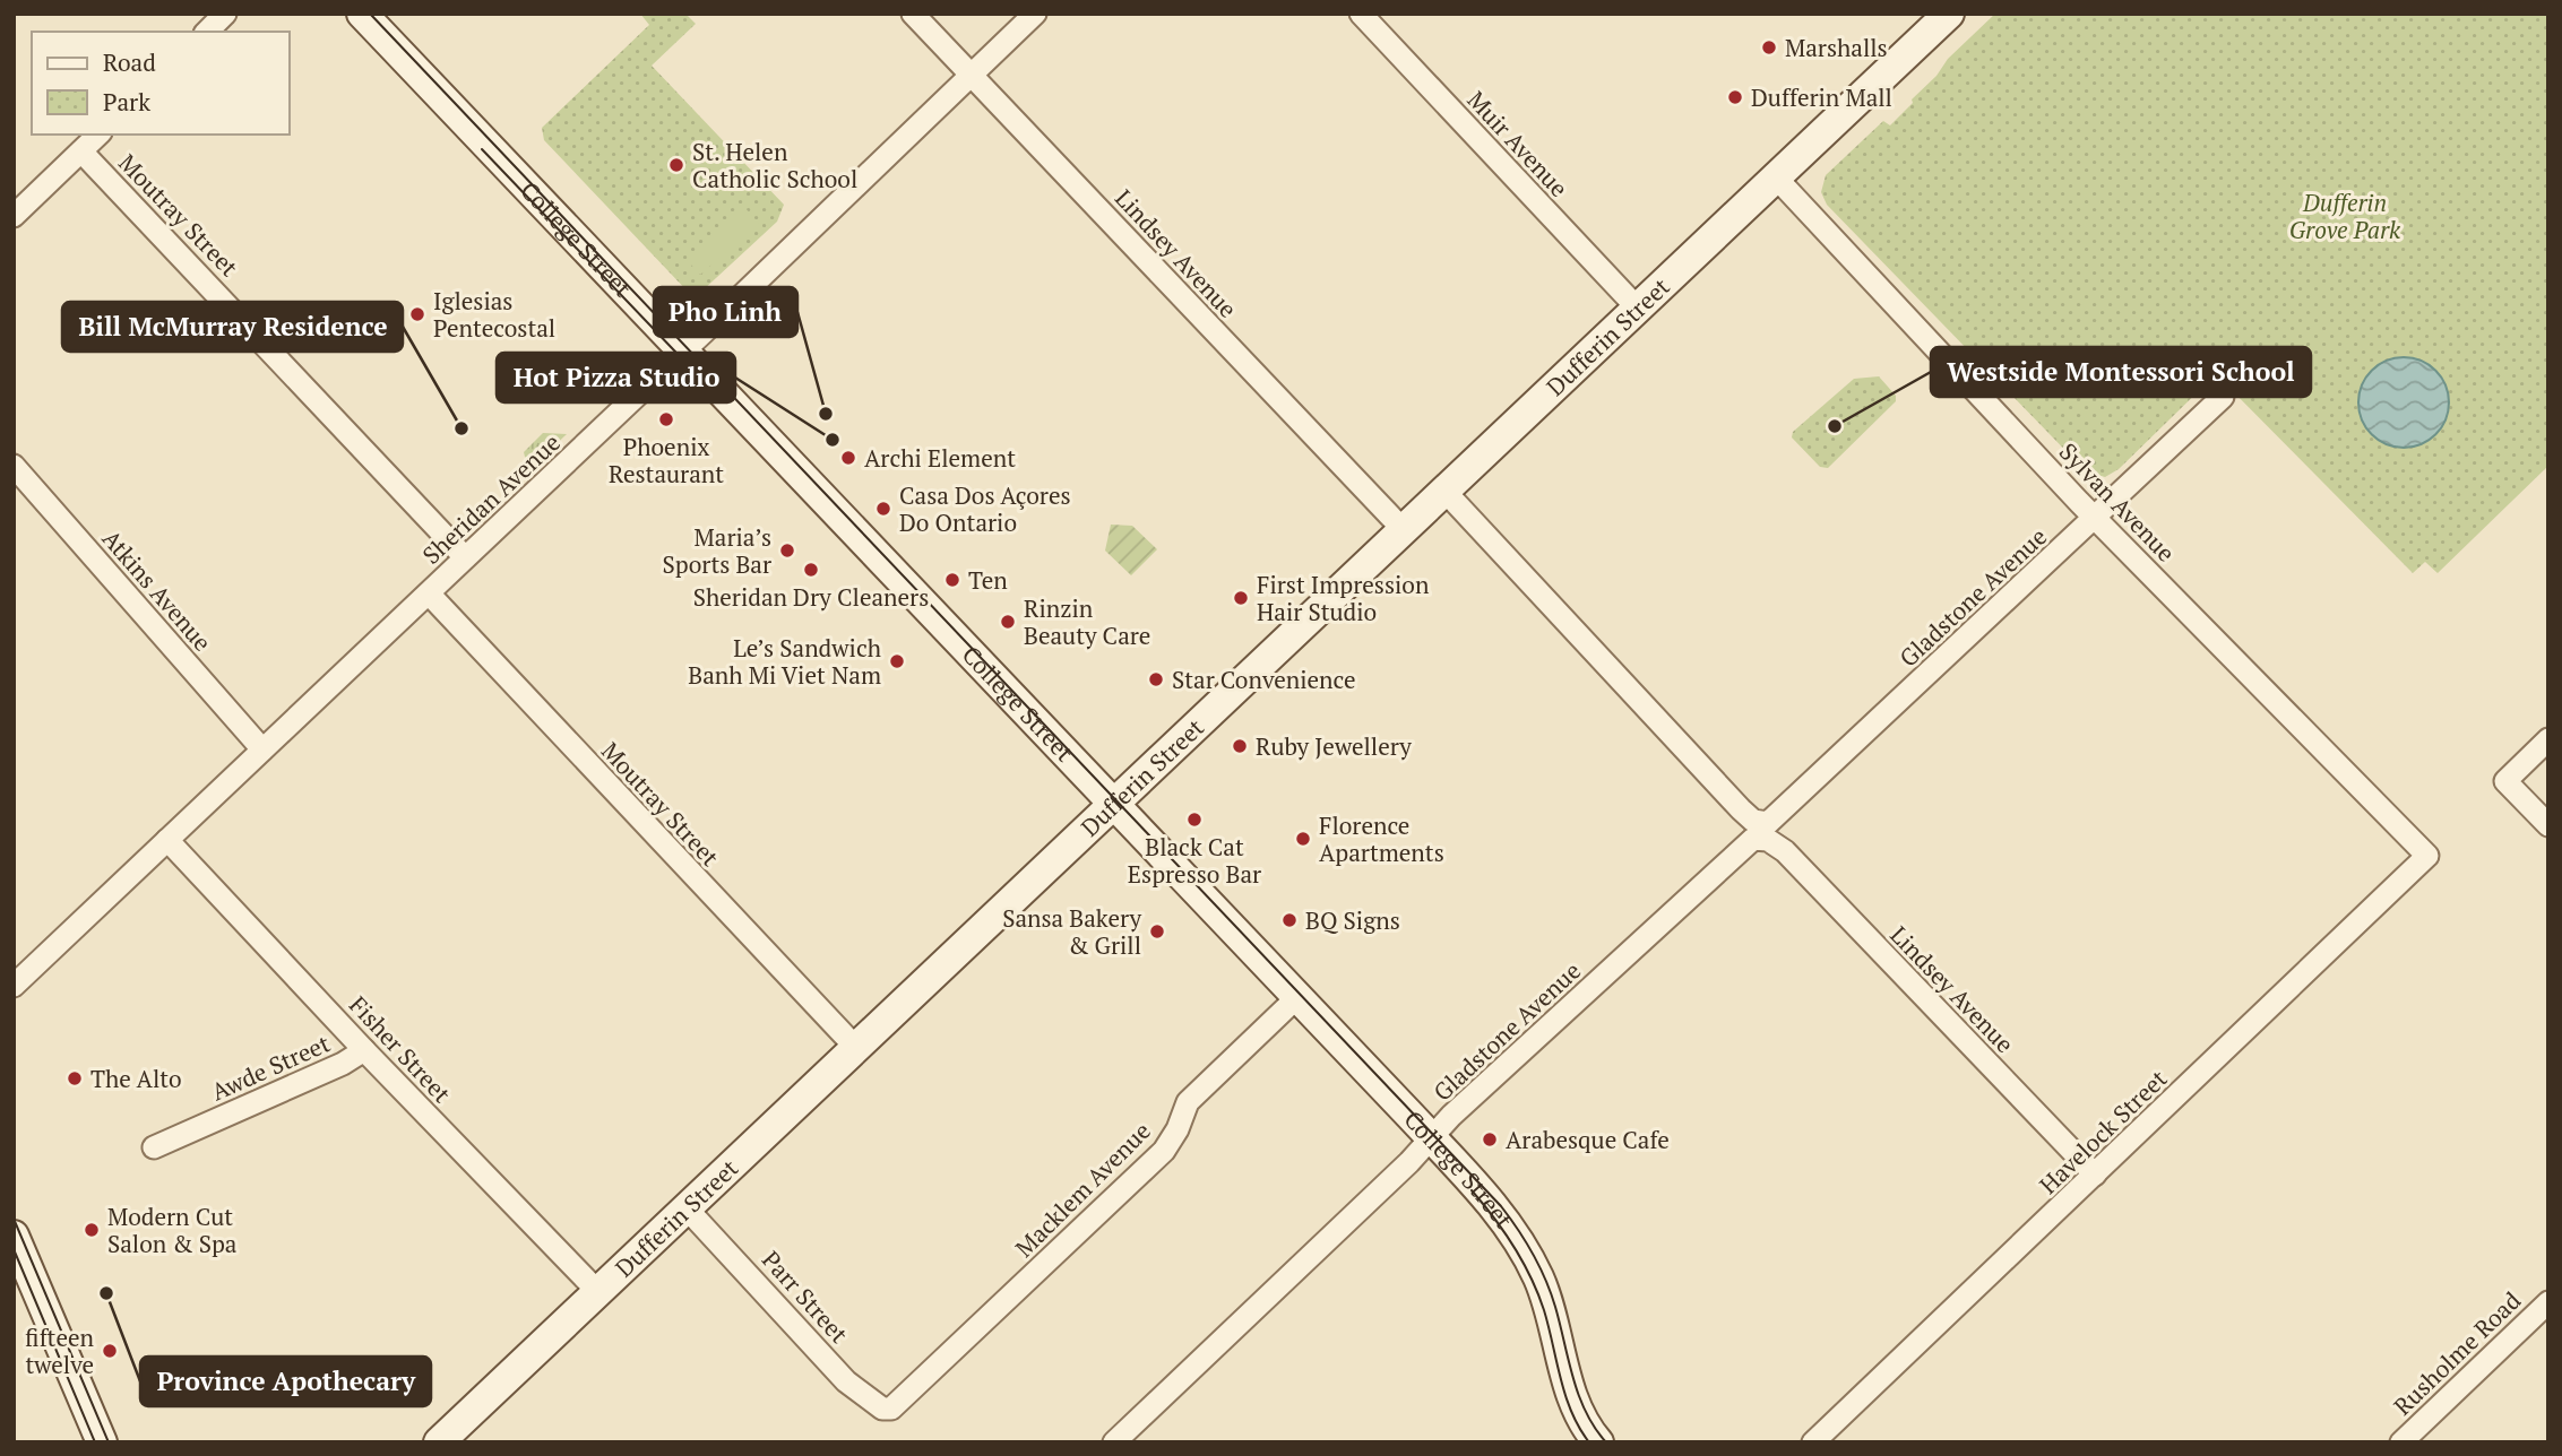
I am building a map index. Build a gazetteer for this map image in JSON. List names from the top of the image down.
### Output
{
  "streets": {
    "main road": ["College Street", "Dufferin Street"],
    "street": [
      "Muir Avenue",
      "Moutray Street",
      "Lindsey Avenue",
      "Sheridan Avenue",
      "Sylvan Avenue",
      "Atkins Avenue",
      "Gladstone Avenue",
      "Fisher Street",
      "Awde Street",
      "Havelock Street",
      "Macklem Avenue",
      "Parr Street",
      "Rusholme Road"
    ]
  },
  "crossings": [
    ["Muir Avenue", "Dufferin Street"],
    ["Moutray Street", "Dufferin Street"],
    ["Moutray Street", "Sheridan Avenue"],
    ["College Street", "Dufferin Street"],
    ["College Street", "Sheridan Avenue"],
    ["College Street", "Gladstone Avenue"],
    ["College Street", "Macklem Avenue"],
    ["Lindsey Avenue", "Dufferin Street"],
    ["Lindsey Avenue", "Sheridan Avenue"],
    ["Lindsey Avenue", "Gladstone Avenue"],
    ["Lindsey Avenue", "Havelock Street"],
    ["Dufferin Street", "Sylvan Avenue"],
    ["Dufferin Street", "Gladstone Avenue"],
    ["Dufferin Street", "Fisher Street"],
    ["Dufferin Street", "Parr Street"],
    ["Sheridan Avenue", "Atkins Avenue"],
    ["Sheridan Avenue", "Fisher Street"],
    ["Sylvan Avenue", "Gladstone Avenue"],
    ["Sylvan Avenue", "Havelock Street"],
    ["Fisher Street", "Awde Street"],
    ["Macklem Avenue", "Parr Street"]
  ],
  "parks": ["Dufferin Grove Park"],
  "places": [
    "Marshalls",
    "Dufferin Mall",
    "St. Helen Catholic School",
    "Iglesias Pentecostal",
    "Pho Linh",
    "Phoenix Restaurant",
    "Westside Montessori School",
    "Bill McMurray Residence",
    "Hot Pizza Studio",
    "Archi Element",
    "Casa Dos Açores Do Ontario",
    "Maria’s Sports Bar",
    "Sheridan Dry Cleaners",
    "Ten",
    "First Impression Hair Studio",
    "Rinzin Beauty Care",
    "Le’s Sandwich Banh Mi Viet Nam",
    "Star Convenience",
    "Ruby Jewellery",
    "Black Cat Espresso Bar",
    "Florence Apartments",
    "BQ Signs",
    "Sansa Bakery & Grill",
    "The Alto",
    "Arabesque Cafe",
    "Modern Cut Salon & Spa",
    "Province Apothecary",
    "fifteen twelve"
  ],
  "legend": ["Road", "Park"]
}
